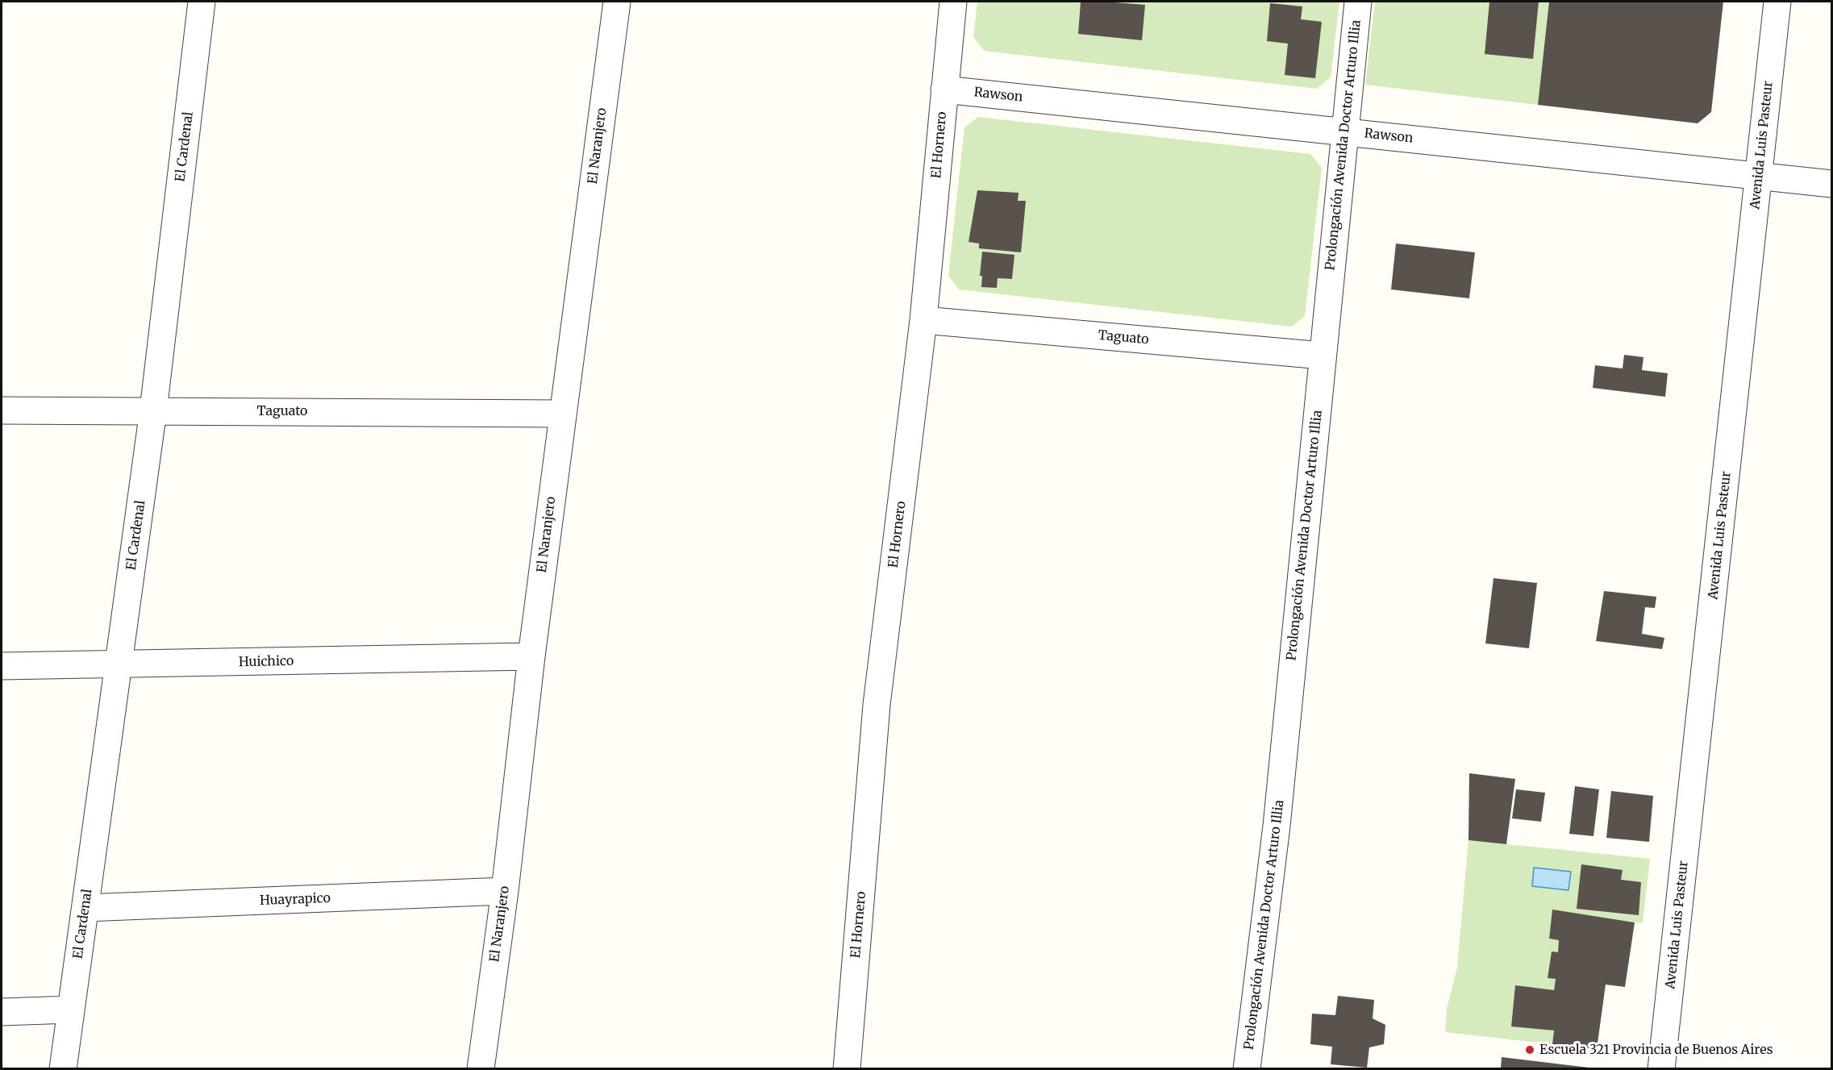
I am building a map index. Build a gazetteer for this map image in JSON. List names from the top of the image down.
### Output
{
  "streets": {
    "street": [
      "Rawson",
      "El Hornero",
      "Prolongación Avenida Doctor Arturo Illia",
      "Avenida Luis Pasteur",
      "El Naranjero",
      "El Cardenal",
      "Taguato",
      "Huichico",
      "Huayrapico"
    ]
  },
  "crossings": [
    ["Rawson", "El Hornero"],
    ["Rawson", "Prolongación Avenida Doctor Arturo Illia"],
    ["Rawson", "Avenida Luis Pasteur"],
    ["El Hornero", "Taguato"],
    ["Prolongación Avenida Doctor Arturo Illia", "Taguato"],
    ["El Naranjero", "Taguato"],
    ["El Naranjero", "Huichico"],
    ["El Naranjero", "Huayrapico"],
    ["El Cardenal", "Taguato"],
    ["El Cardenal", "Huichico"],
    ["El Cardenal", "Huayrapico"]
  ],
  "places": ["Escuela 321 Provincia de Buenos Aires"]
}
